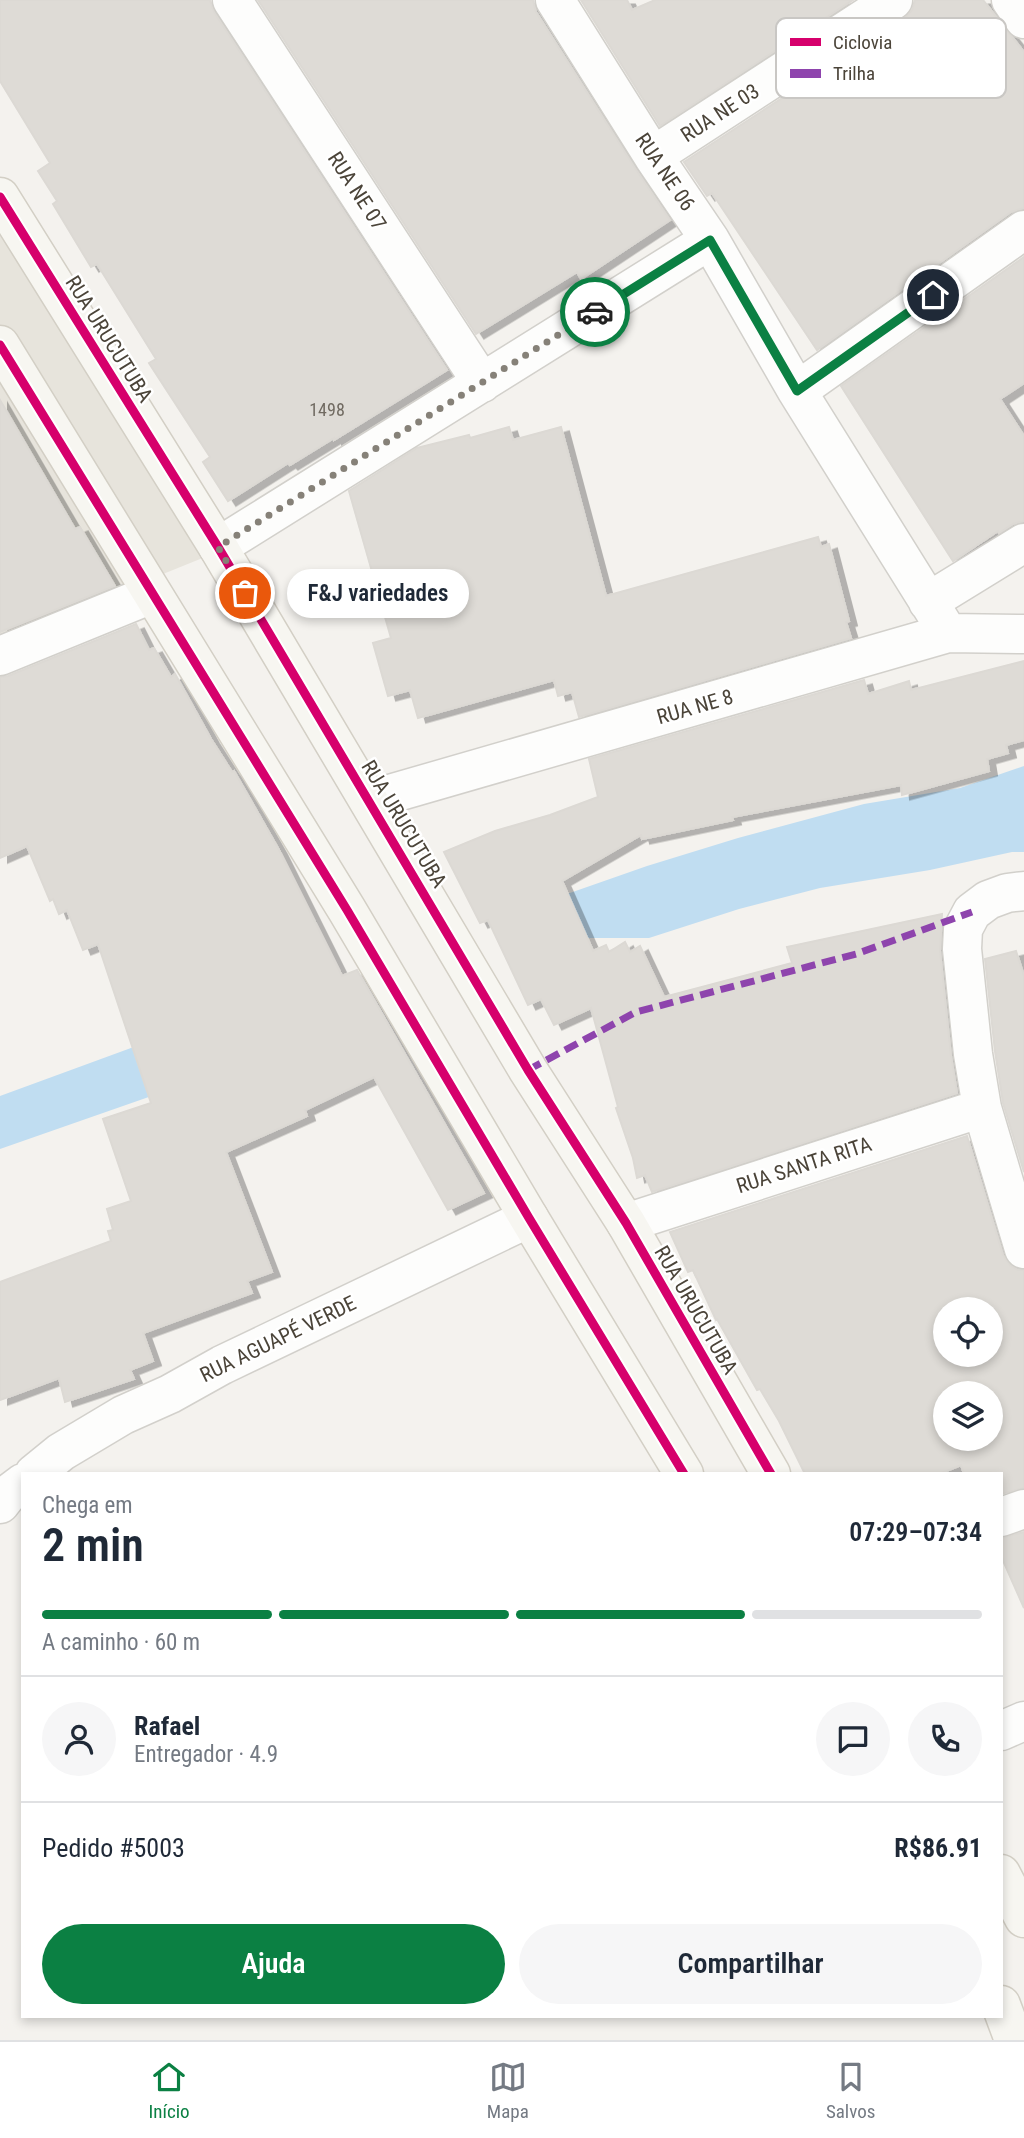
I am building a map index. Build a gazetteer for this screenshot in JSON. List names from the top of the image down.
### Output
{
  "streets": {
    "street": [
      "RUA NE 03",
      "RUA NE 06",
      "RUA NE 07",
      "RUA URUCUTUBA",
      "RUA NE 8",
      "RUA SANTA RITA",
      "RUA AGUAPÉ VERDE"
    ]
  },
  "crossings": [
    ["RUA NE 03", "RUA NE 06"],
    ["RUA NE 06", "RUA NE 8"],
    ["RUA URUCUTUBA", "RUA NE 8"],
    ["RUA URUCUTUBA", "RUA SANTA RITA"]
  ],
  "places": ["F&J variedades"],
  "house_numbers": ["1498"],
  "legend": ["Ciclovia", "Trilha"],
  "page": {
    "bubble": "F&J variedades",
    "heading": ["2 min", "Chega em", "07:29–07:34"],
    "panel": [
      "Rafael",
      "Entregador · 4.9",
      "Pedido #5003",
      "R$86.91"
    ],
    "bar": "A caminho · 60 m",
    "buttons": ["Ajuda", "Compartilhar"],
    "tabs": ["Início", "Mapa", "Salvos"]
  }
}
